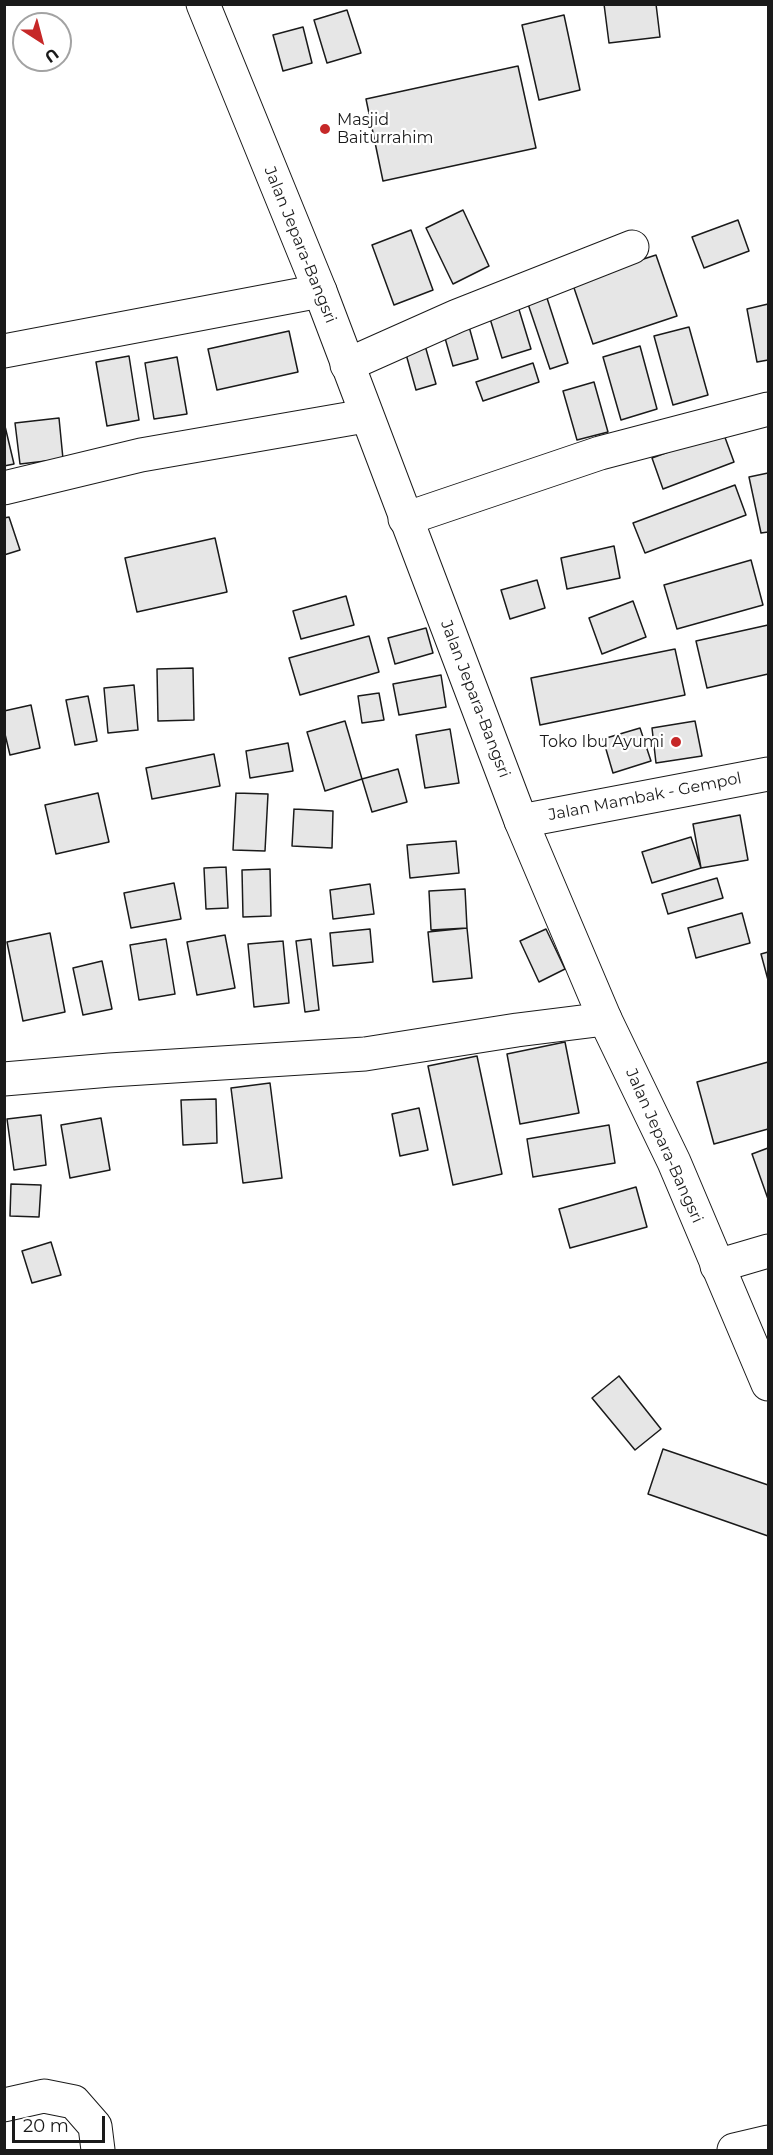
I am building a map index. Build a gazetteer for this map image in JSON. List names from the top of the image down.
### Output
{
  "streets": {
    "street": ["Jalan Jepara-Bangsri", "Jalan Mambak - Gempol"]
  },
  "crossings": [
    ["Jalan Jepara-Bangsri", "Jalan Mambak - Gempol"]
  ],
  "places": ["Masjid Baiturrahim", "Toko Ibu Ayumi"],
  "scale_bar": "20 m",
  "north": "bottom right"
}
